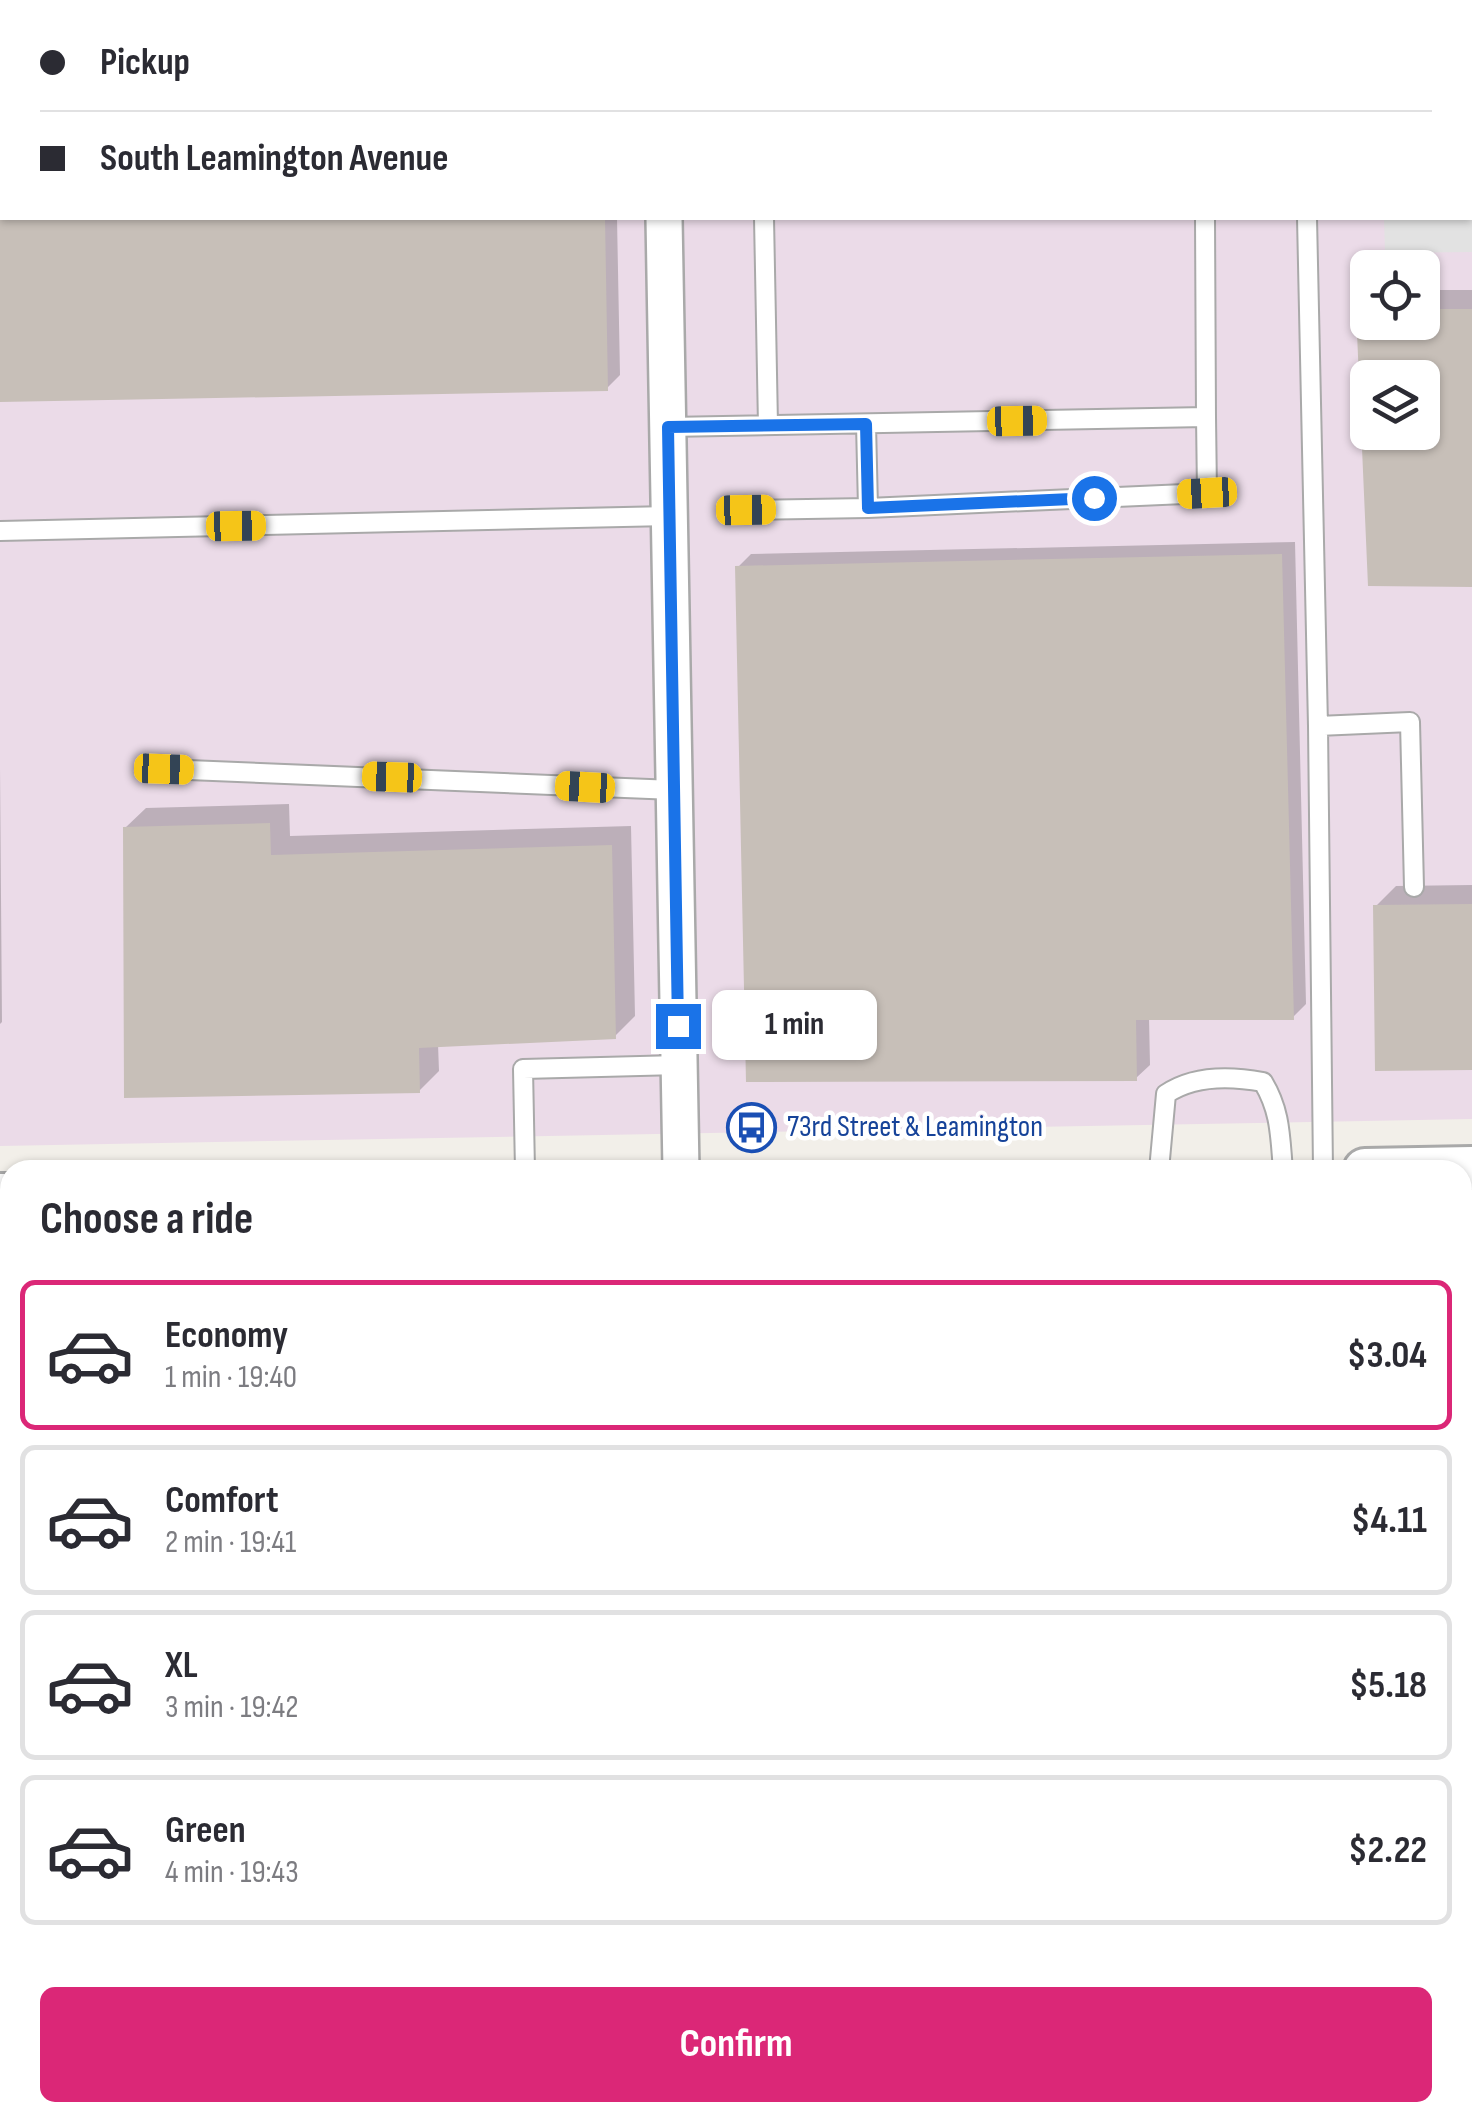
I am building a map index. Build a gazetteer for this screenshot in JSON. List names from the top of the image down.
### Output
{
  "places": {
    "bus stop": ["73rd Street & Leamington"]
  },
  "page": {
    "banner": ["Pickup", "South Leamington Avenue"],
    "bubble": "1 min",
    "heading": "Choose a ride",
    "list": [
      {
        "name": "Economy",
        "note": "1 min · 19:40",
        "value": "$3.04"
      },
      {
        "name": "Comfort",
        "note": "2 min · 19:41",
        "value": "$4.11"
      },
      {
        "name": "XL",
        "note": "3 min · 19:42",
        "value": "$5.18"
      },
      {
        "name": "Green",
        "note": "4 min · 19:43",
        "value": "$2.22"
      }
    ],
    "buttons": "Confirm"
  }
}
